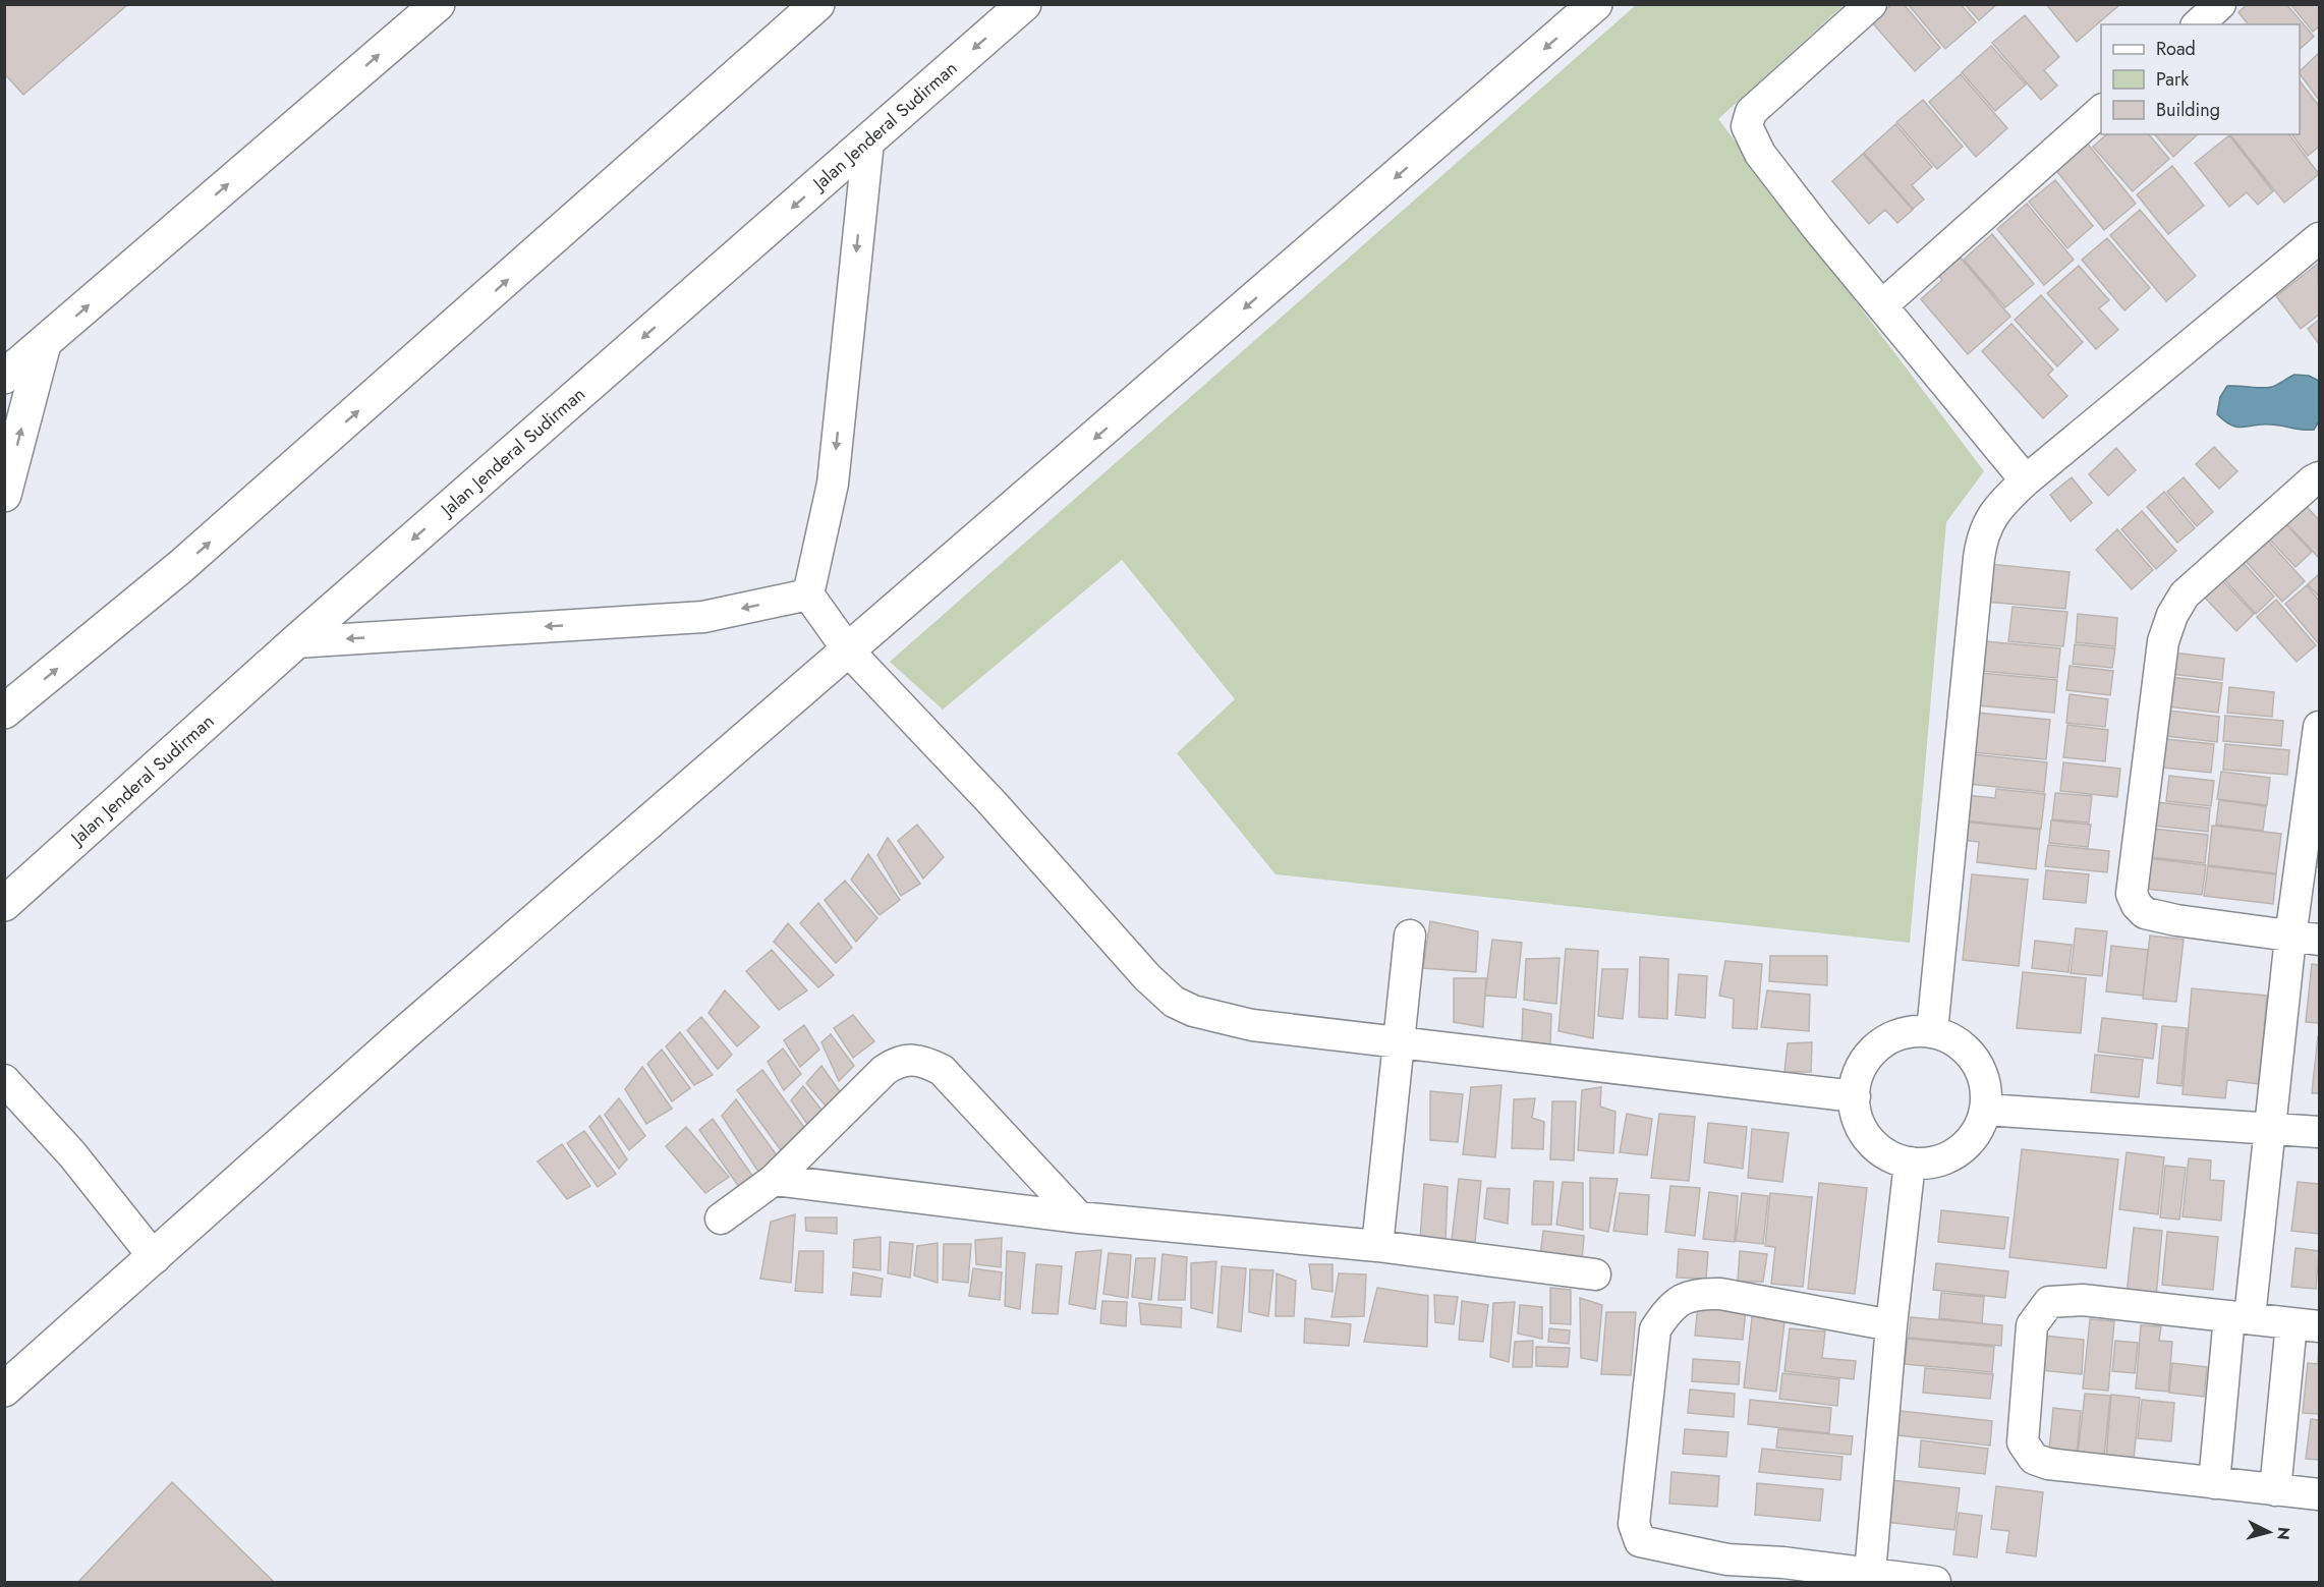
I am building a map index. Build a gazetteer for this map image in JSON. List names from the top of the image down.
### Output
{
  "streets": {
    "main road": ["Jalan Jenderal Sudirman"]
  },
  "legend": ["Road", "Park", "Building"],
  "north": "right"
}
